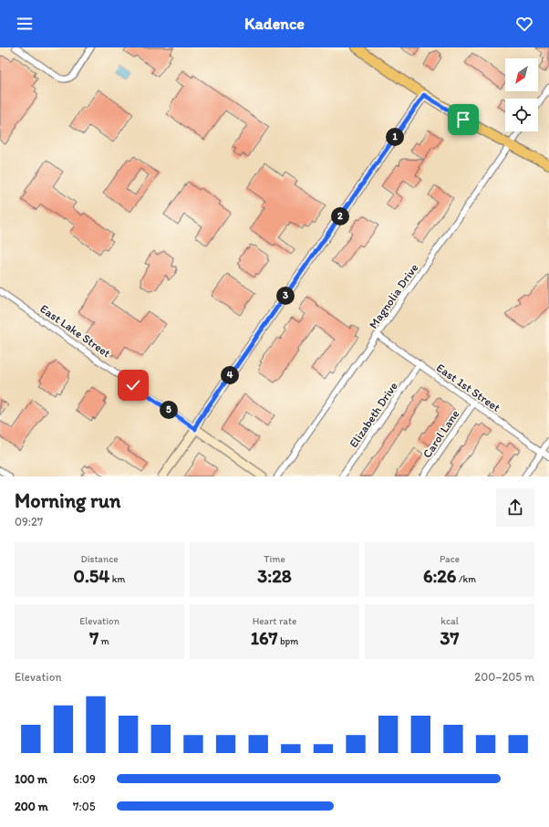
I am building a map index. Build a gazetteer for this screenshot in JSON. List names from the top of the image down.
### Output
{
  "streets": {
    "street": [
      "Magnolia Drive",
      "East Lake Street",
      "East 1st Street",
      "Elizabeth Drive",
      "Carol Lane"
    ]
  },
  "crossings": [
    ["Magnolia Drive", "East 1st Street"],
    ["East 1st Street", "Elizabeth Drive"],
    ["East 1st Street", "Carol Lane"]
  ],
  "north": "bottom left",
  "page": {
    "header": "Kadence",
    "pins": [
      "1",
      "2",
      "3",
      "4",
      "5"
    ],
    "heading": ["Morning run", "09:27"],
    "stats": [
      ["Distance", "0.54 km"],
      ["Time", "3:28"],
      ["Pace", "6:26 /km"],
      ["Elevation", "7 m"],
      ["Heart rate", "167 bpm"],
      ["kcal", "37"]
    ],
    "chart": ["Elevation", "200–205 m"],
    "list": [
      {
        "name": "100 m",
        "note": "6:09"
      },
      {
        "name": "200 m",
        "note": "7:05"
      }
    ]
  }
}
